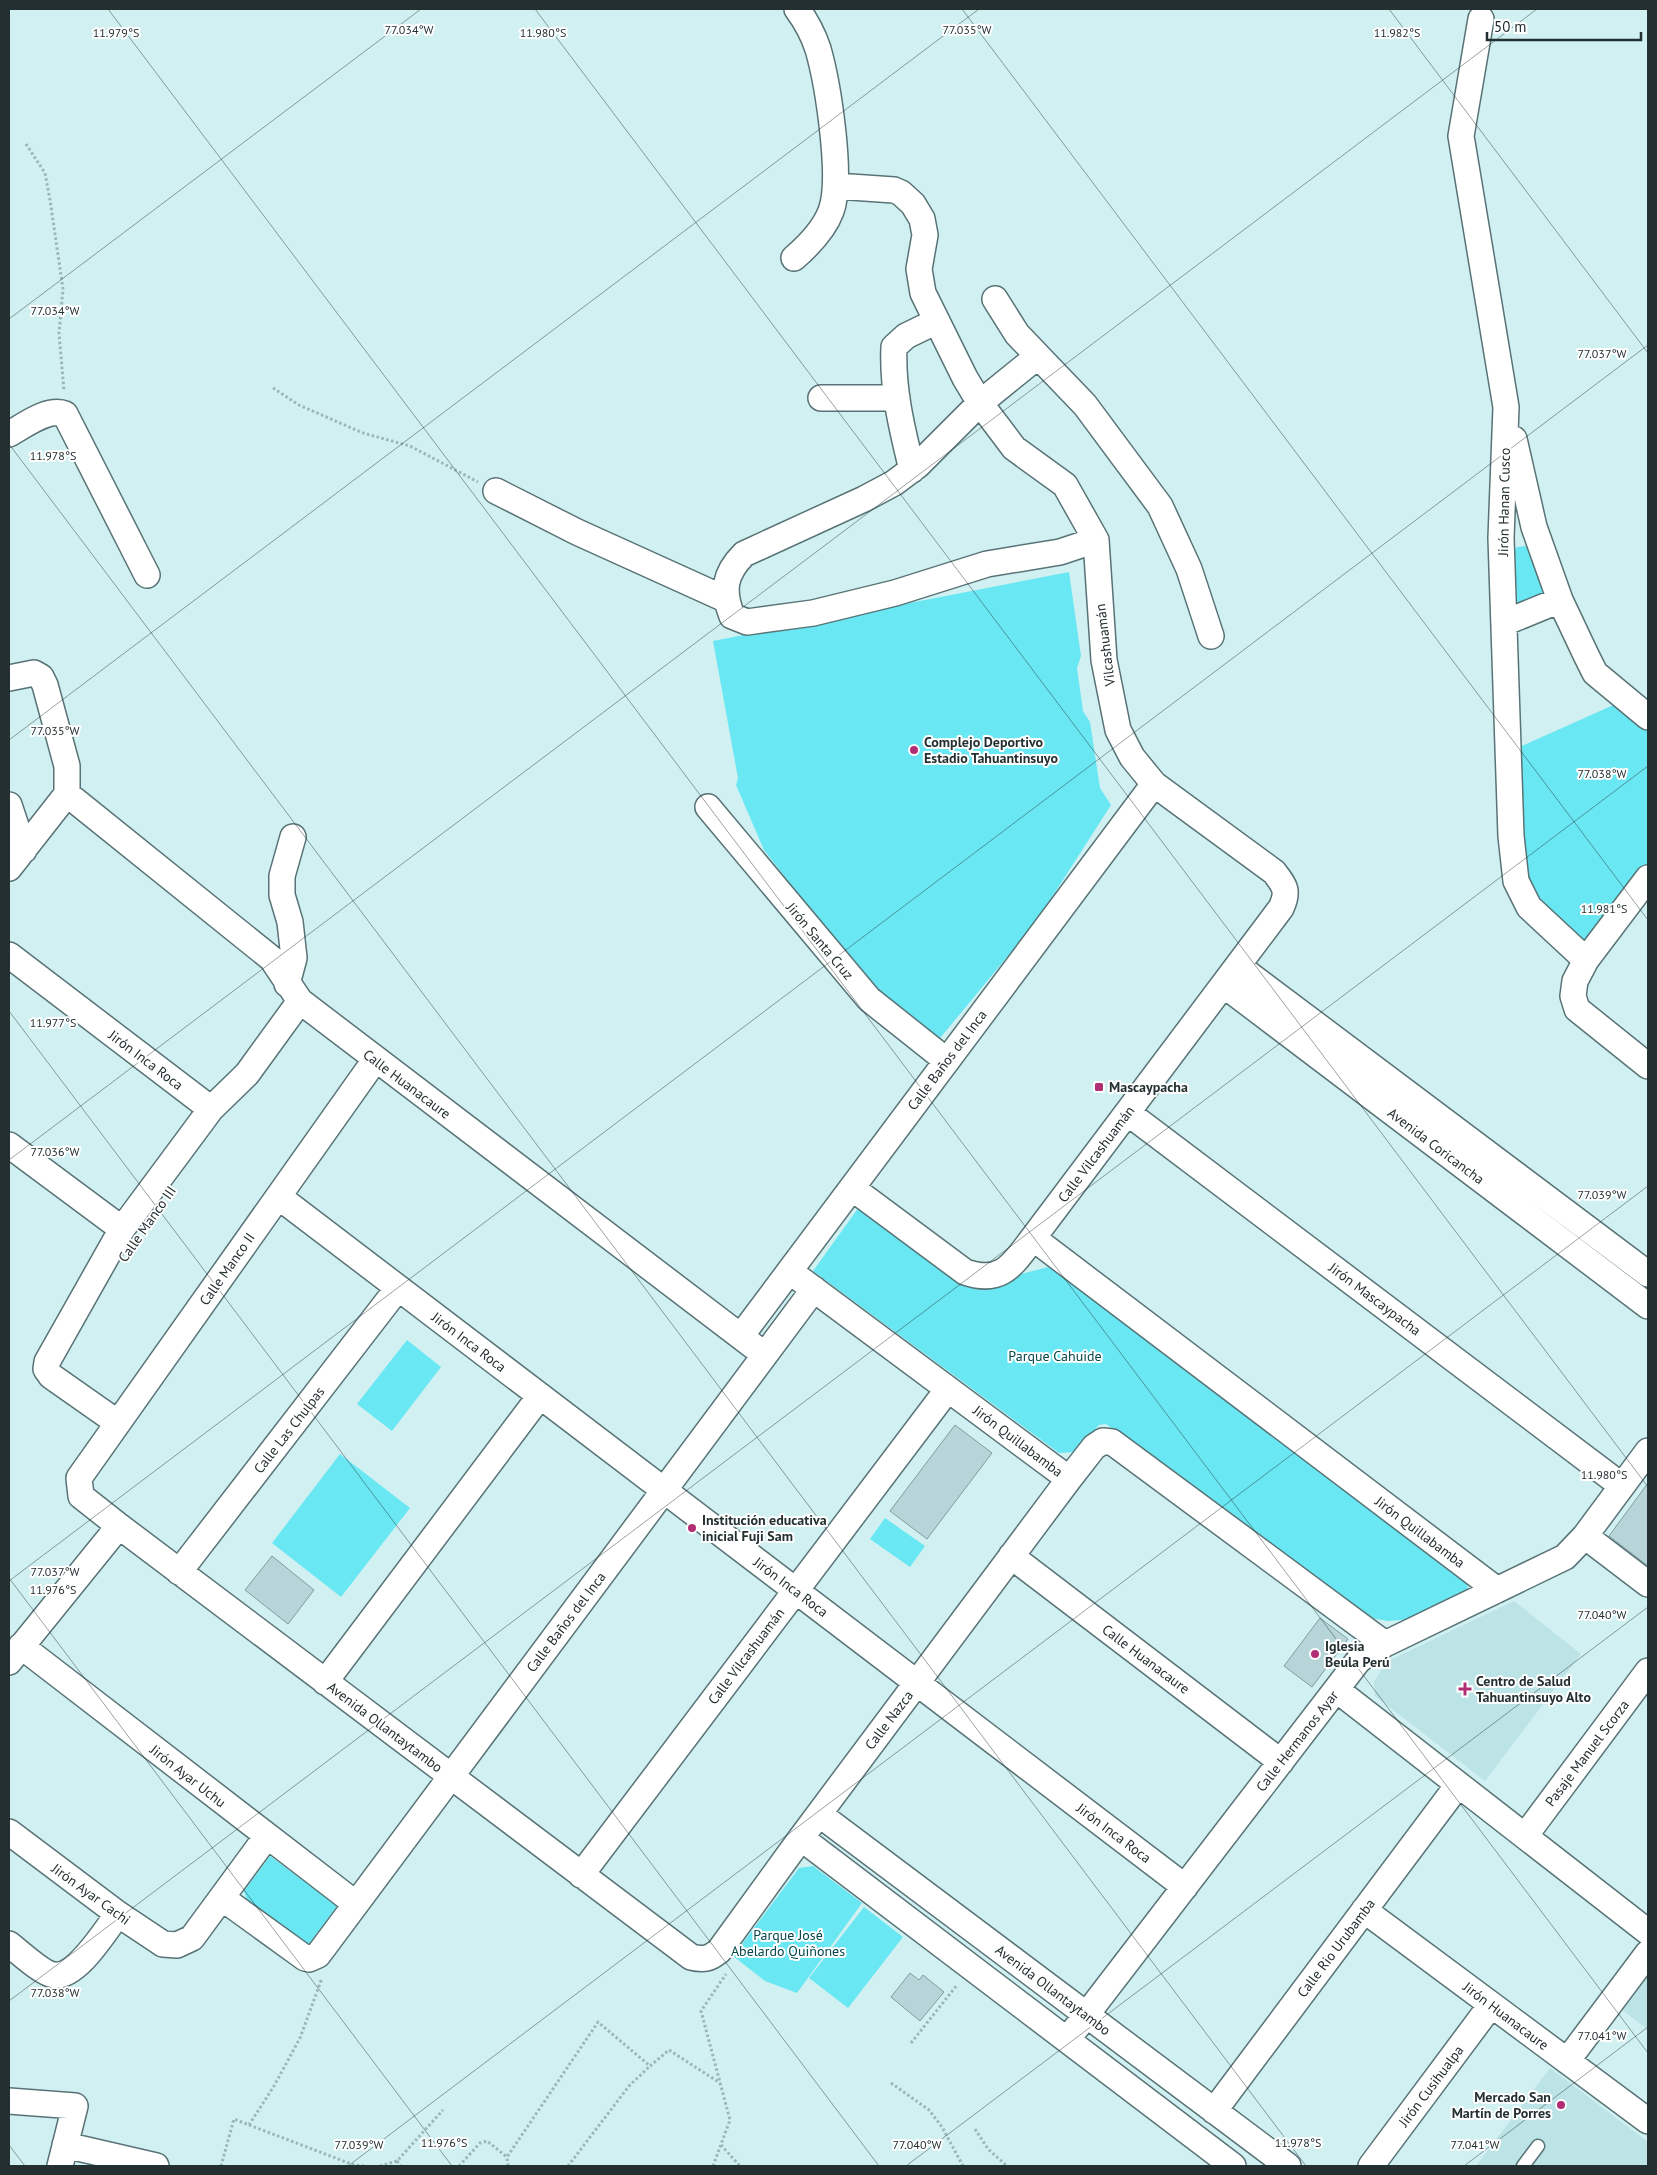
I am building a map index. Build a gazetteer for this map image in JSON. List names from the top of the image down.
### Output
{
  "streets": {
    "street": [
      "Jirón Hanan Cusco",
      "Vilcashuamán",
      "Jirón Santa Cruz",
      "Jirón Inca Roca",
      "Calle Baños del Inca",
      "Calle Huanacaure",
      "Avenida Coricancha",
      "Calle Vilcashuamán",
      "Calle Manco III",
      "Calle Manco II",
      "Jirón Mascaypacha",
      "Calle Las Chulpas",
      "Jirón Quillabamba",
      "Calle Nazca",
      "Avenida Ollantaytambo",
      "Calle Hermanos Ayar",
      "Pasaje Manuel Scorza",
      "Jirón Ayar Uchu",
      "Jirón Ayar Cachi",
      "Calle Rio Urubamba",
      "Jirón Huanacaure",
      "Jirón Cusihualpa"
    ]
  },
  "crossings": [
    ["Vilcashuamán", "Calle Baños del Inca"],
    ["Vilcashuamán", "Calle Vilcashuamán"],
    ["Jirón Santa Cruz", "Calle Baños del Inca"],
    ["Jirón Inca Roca", "Calle Baños del Inca"],
    ["Jirón Inca Roca", "Calle Vilcashuamán"],
    ["Jirón Inca Roca", "Calle Manco III"],
    ["Jirón Inca Roca", "Calle Manco II"],
    ["Jirón Inca Roca", "Calle Las Chulpas"],
    ["Jirón Inca Roca", "Calle Nazca"],
    ["Jirón Inca Roca", "Calle Hermanos Ayar"],
    ["Calle Baños del Inca", "Calle Huanacaure"],
    ["Calle Baños del Inca", "Calle Vilcashuamán"],
    ["Calle Baños del Inca", "Jirón Quillabamba"],
    ["Calle Baños del Inca", "Avenida Ollantaytambo"],
    ["Calle Baños del Inca", "Jirón Ayar Uchu"],
    ["Calle Huanacaure", "Calle Manco III"],
    ["Calle Huanacaure", "Calle Manco II"],
    ["Calle Huanacaure", "Calle Nazca"],
    ["Calle Huanacaure", "Calle Hermanos Ayar"],
    ["Avenida Coricancha", "Calle Vilcashuamán"],
    ["Calle Vilcashuamán", "Jirón Mascaypacha"],
    ["Calle Vilcashuamán", "Jirón Quillabamba"],
    ["Calle Vilcashuamán", "Avenida Ollantaytambo"],
    ["Calle Manco II", "Avenida Ollantaytambo"],
    ["Jirón Mascaypacha", "Calle Hermanos Ayar"],
    ["Calle Las Chulpas", "Avenida Ollantaytambo"],
    ["Jirón Quillabamba", "Calle Nazca"],
    ["Jirón Quillabamba", "Calle Hermanos Ayar"],
    ["Calle Nazca", "Avenida Ollantaytambo"],
    ["Avenida Ollantaytambo", "Calle Hermanos Ayar"],
    ["Avenida Ollantaytambo", "Calle Rio Urubamba"],
    ["Calle Rio Urubamba", "Jirón Huanacaure"],
    ["Jirón Huanacaure", "Jirón Cusihualpa"]
  ],
  "parks": ["Parque Cahuide", "Parque José Abelardo Quiñones"],
  "places": {
    "other": [
      "Complejo Deportivo Estadio Tahuantinsuyo",
      "Institución educativa inicial Fuji Sam",
      "Iglesia Beula Perú",
      "Mercado San Martín de Porres"
    ],
    "transit": ["Mascaypacha"],
    "health": ["Centro de Salud Tahuantinsuyo Alto"]
  },
  "scale_bar": "50 m",
  "coordinates": [
    "77.034°W",
    "77.035°W",
    "11.979°S",
    "11.980°S",
    "11.982°S",
    "77.037°W",
    "11.978°S",
    "77.038°W",
    "11.981°S",
    "11.977°S",
    "77.036°W",
    "77.039°W",
    "11.976°S",
    "77.040°W",
    "77.041°W"
  ]
}
